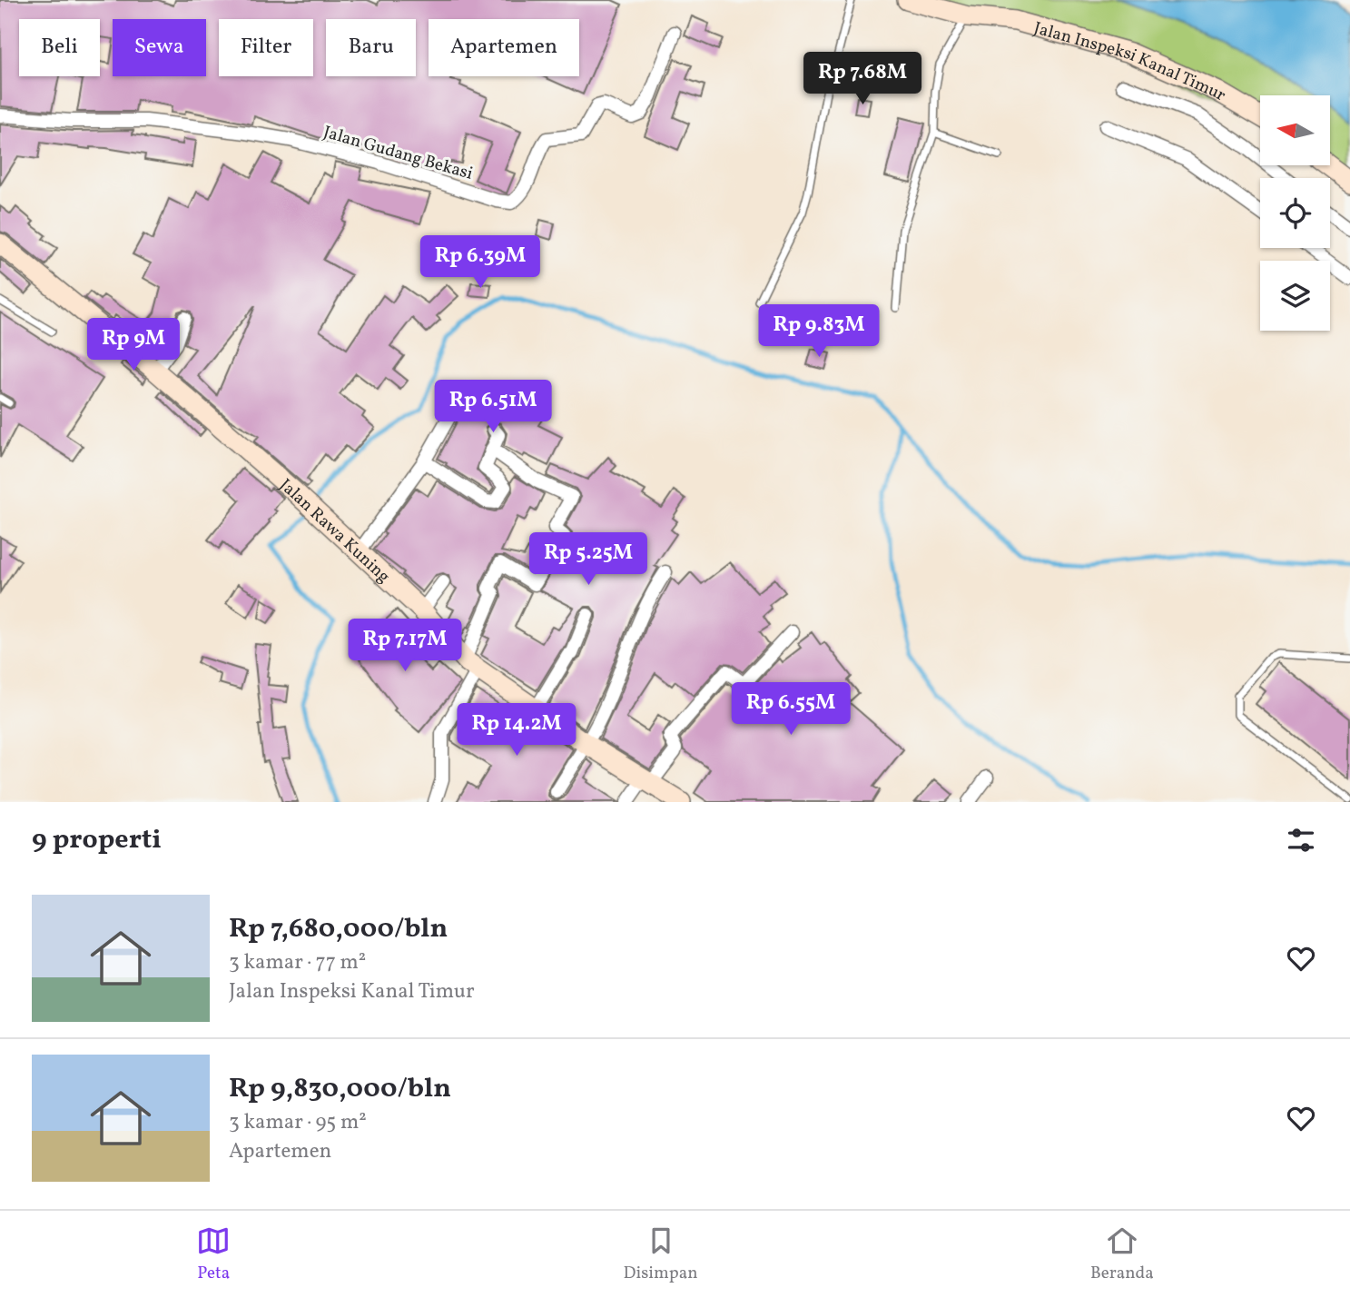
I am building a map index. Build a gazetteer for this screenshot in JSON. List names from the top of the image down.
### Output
{
  "streets": {
    "street": ["Jalan Inspeksi Kanal Timur", "Jalan Gudang Bekasi", "Jalan Rawa Kuning"]
  },
  "north": "left",
  "page": {
    "chip": [
      "Beli",
      "Sewa",
      "Filter",
      "Baru",
      "Apartemen"
    ],
    "price": [
      "Rp 7.68M",
      "Rp 6.39M",
      "Rp 9.83M",
      "Rp 9M",
      "Rp 6.51M",
      "Rp 5.25M",
      "Rp 7.17M",
      "Rp 6.55M",
      "Rp 14.2M"
    ],
    "heading": "9 properti",
    "list": [
      {
        "name": "Rp 7,680,000/bln",
        "note": "3 kamar · 77 m² · Jalan Inspeksi Kanal Timur"
      },
      {
        "name": "Rp 9,830,000/bln",
        "note": "3 kamar · 95 m² · Apartemen"
      }
    ],
    "tabs": ["Peta", "Disimpan", "Beranda"]
  }
}
